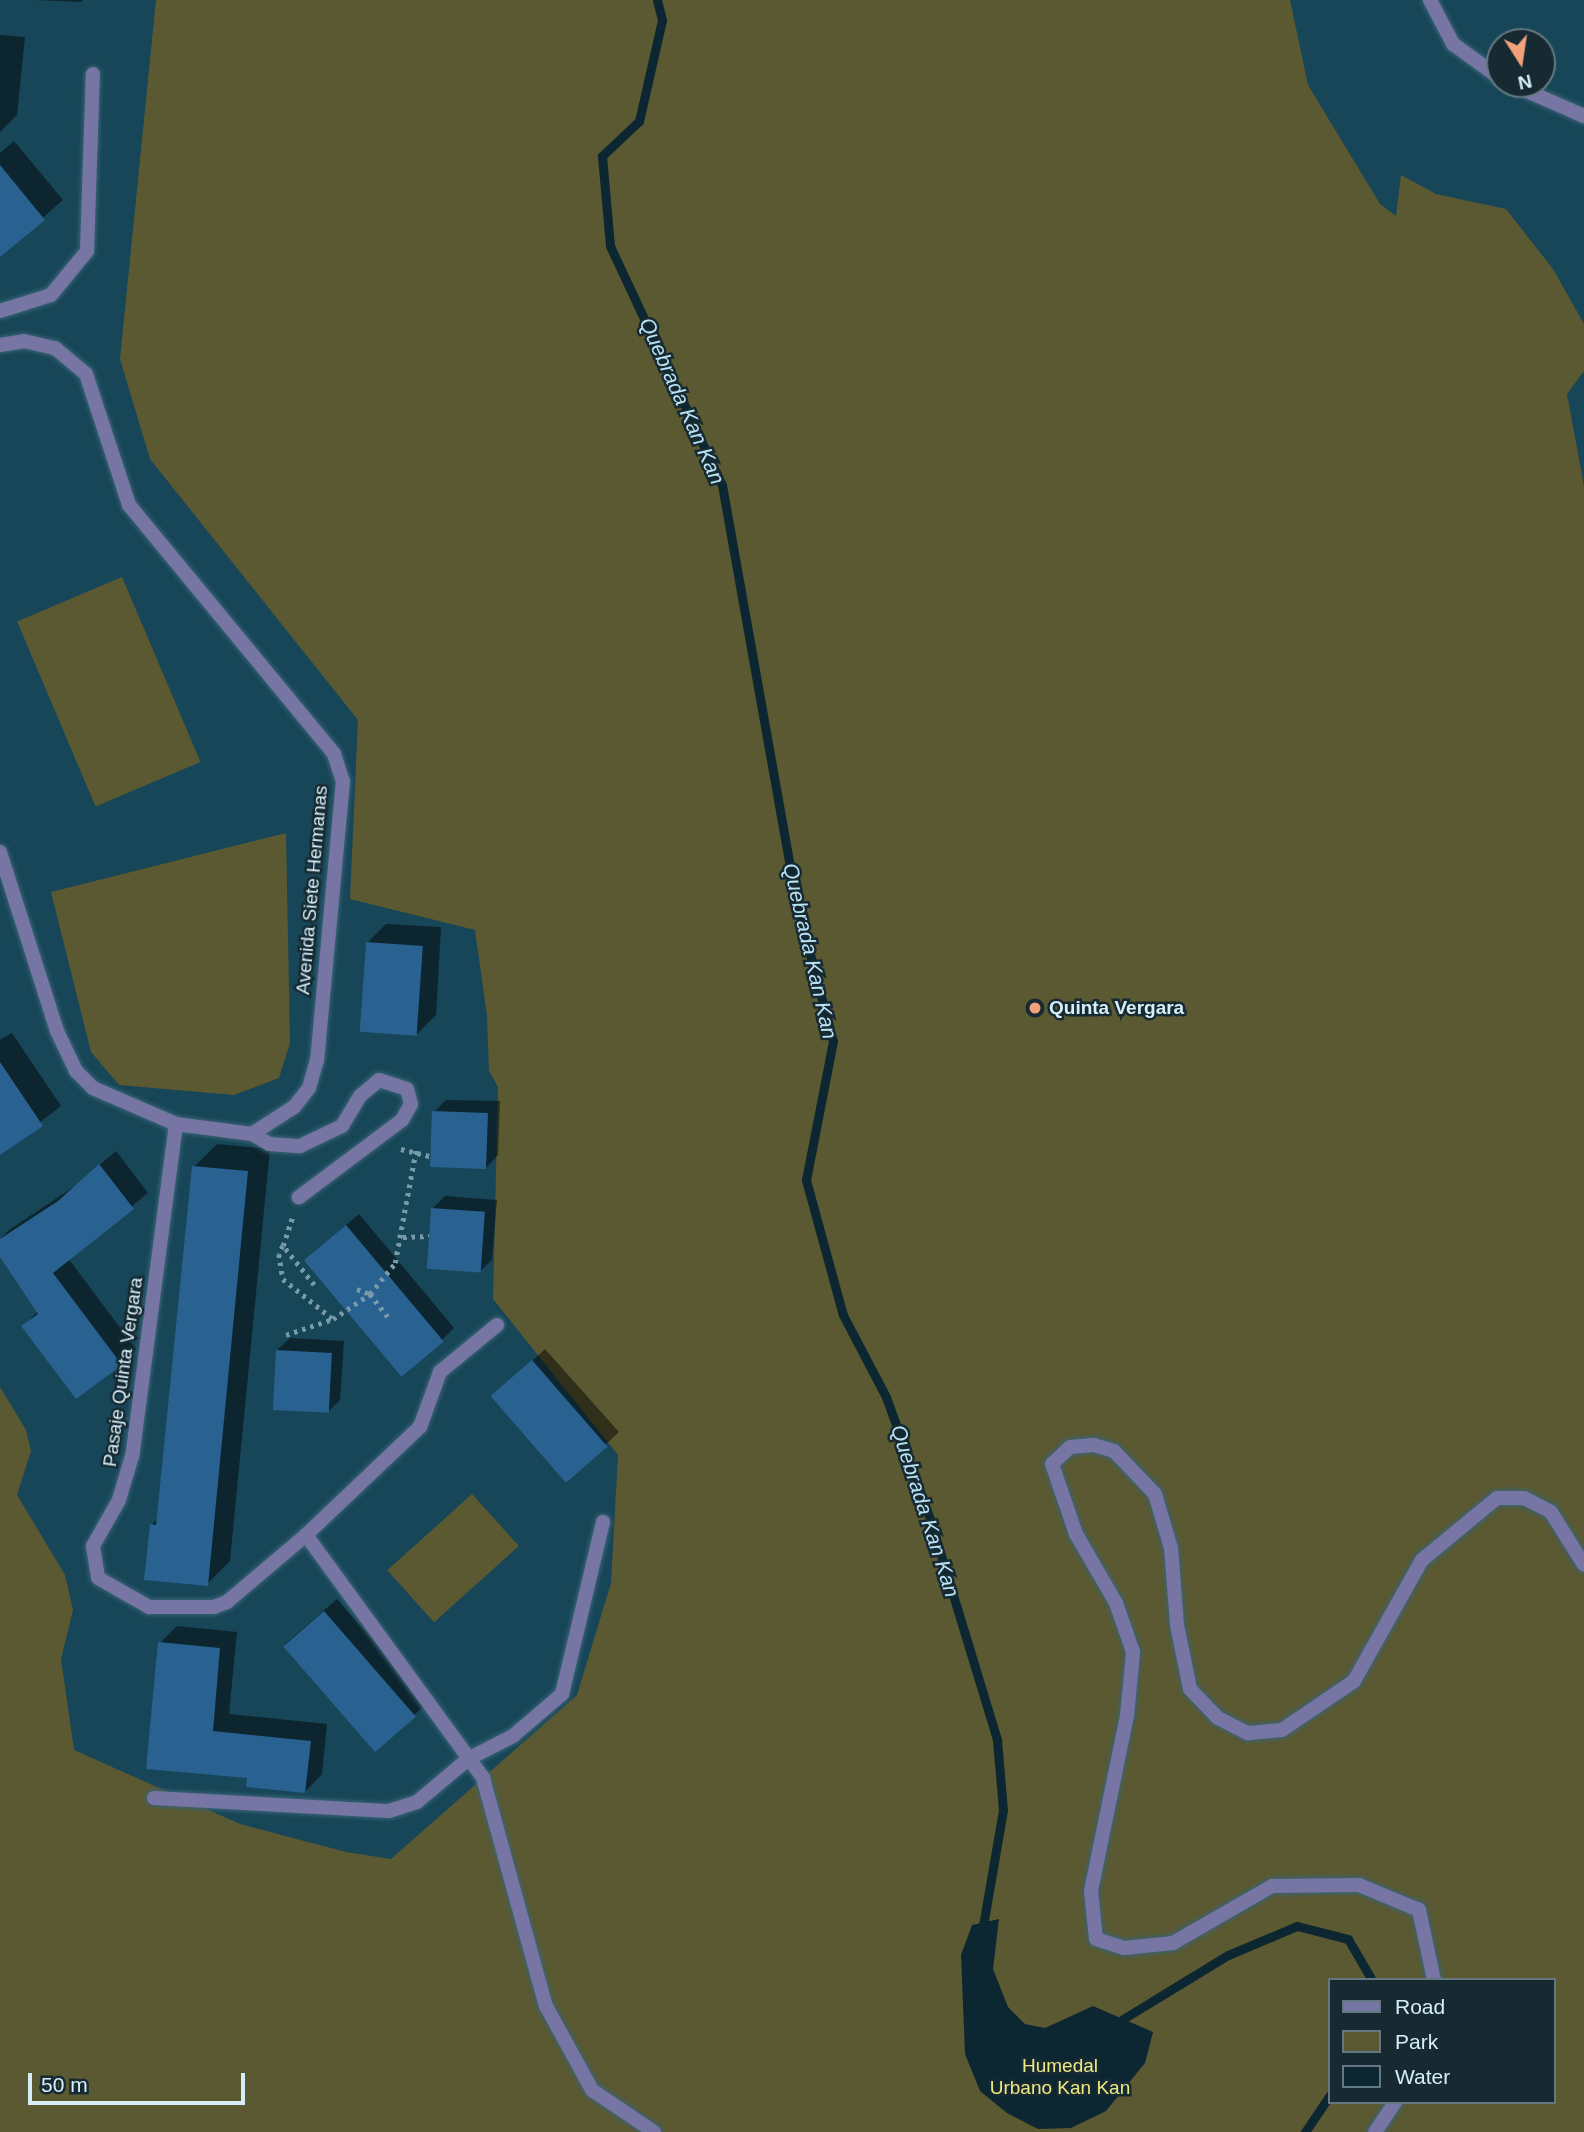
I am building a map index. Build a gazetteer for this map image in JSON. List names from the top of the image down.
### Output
{
  "streets": {
    "street": ["Avenida Siete Hermanas", "Pasaje Quinta Vergara"]
  },
  "water": ["Quebrada Kan Kan"],
  "parks": ["Humedal Urbano Kan Kan"],
  "places": ["Quinta Vergara"],
  "legend": ["Road", "Park", "Water"],
  "scale_bar": "50 m",
  "north": "bottom"
}
